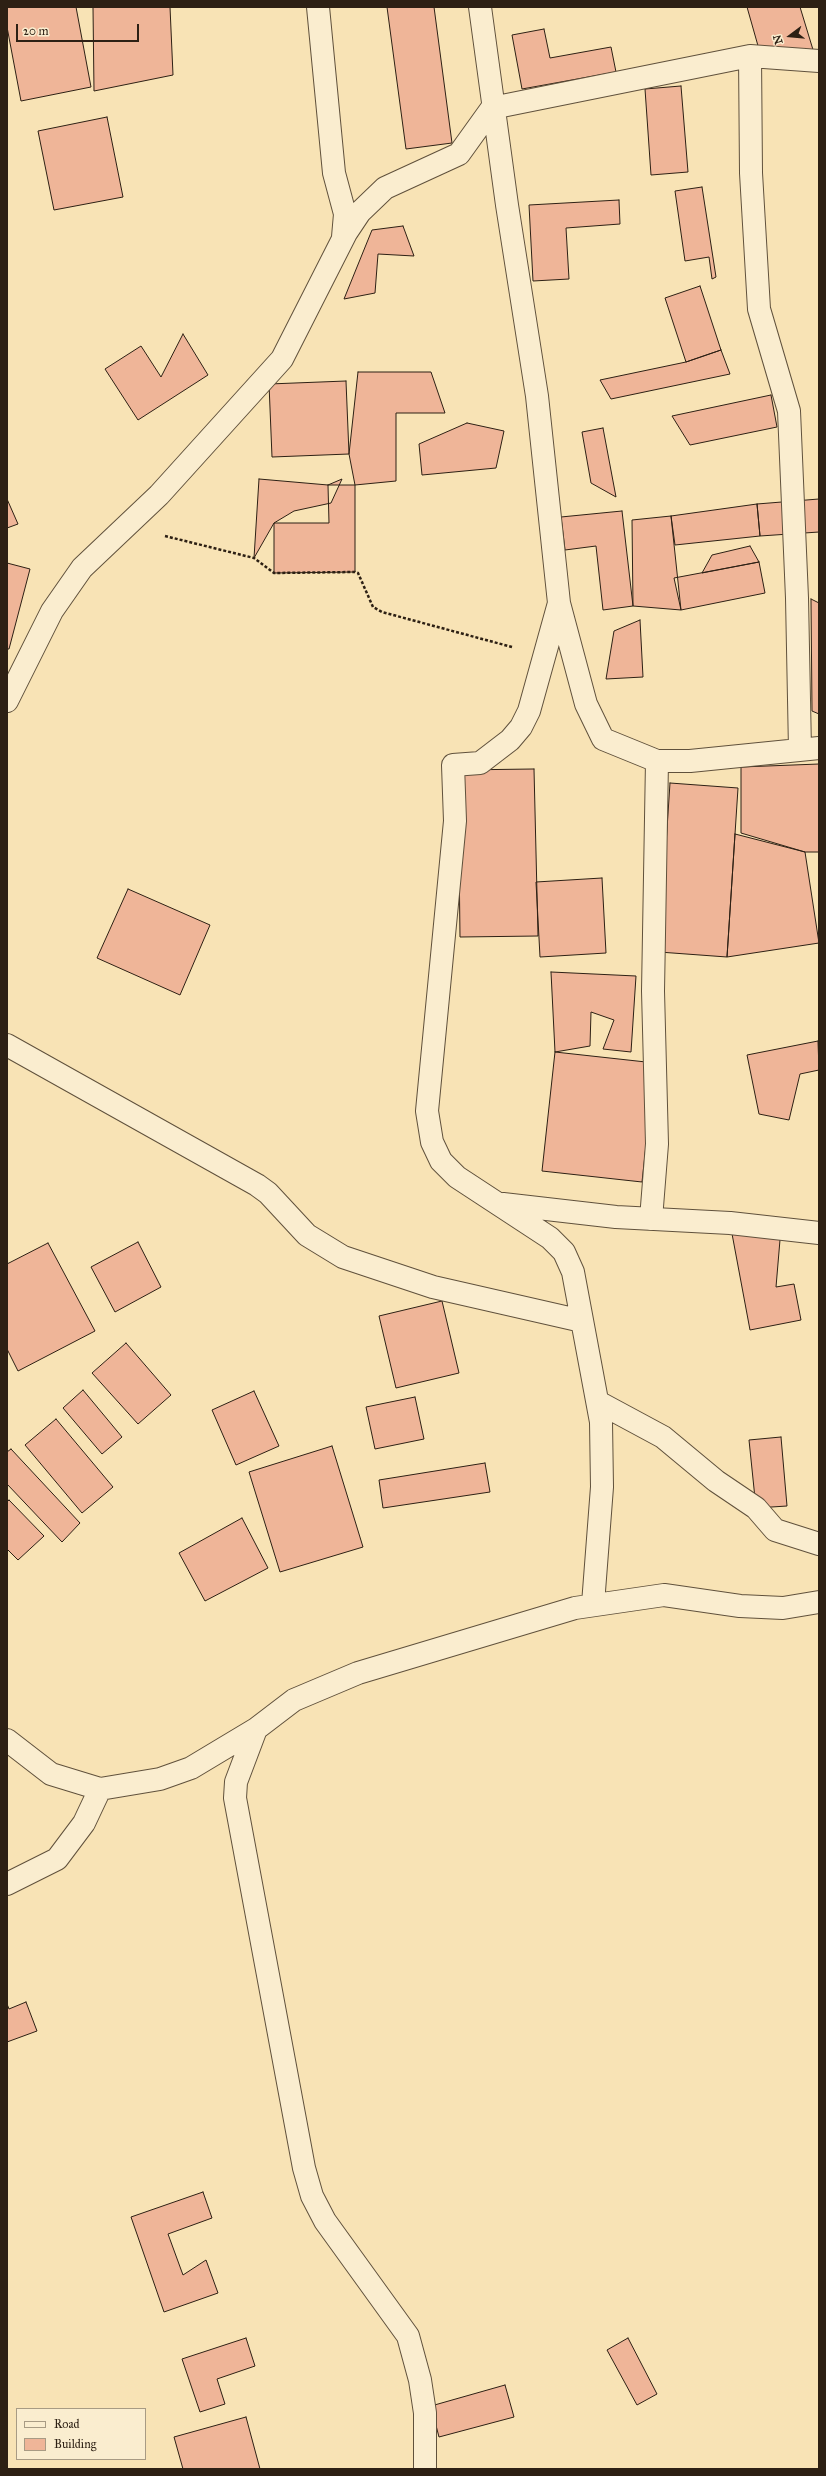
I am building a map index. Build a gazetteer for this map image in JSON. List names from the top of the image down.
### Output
{
  "legend": ["Road", "Building"],
  "scale_bar": "20 m",
  "north": "left"
}
